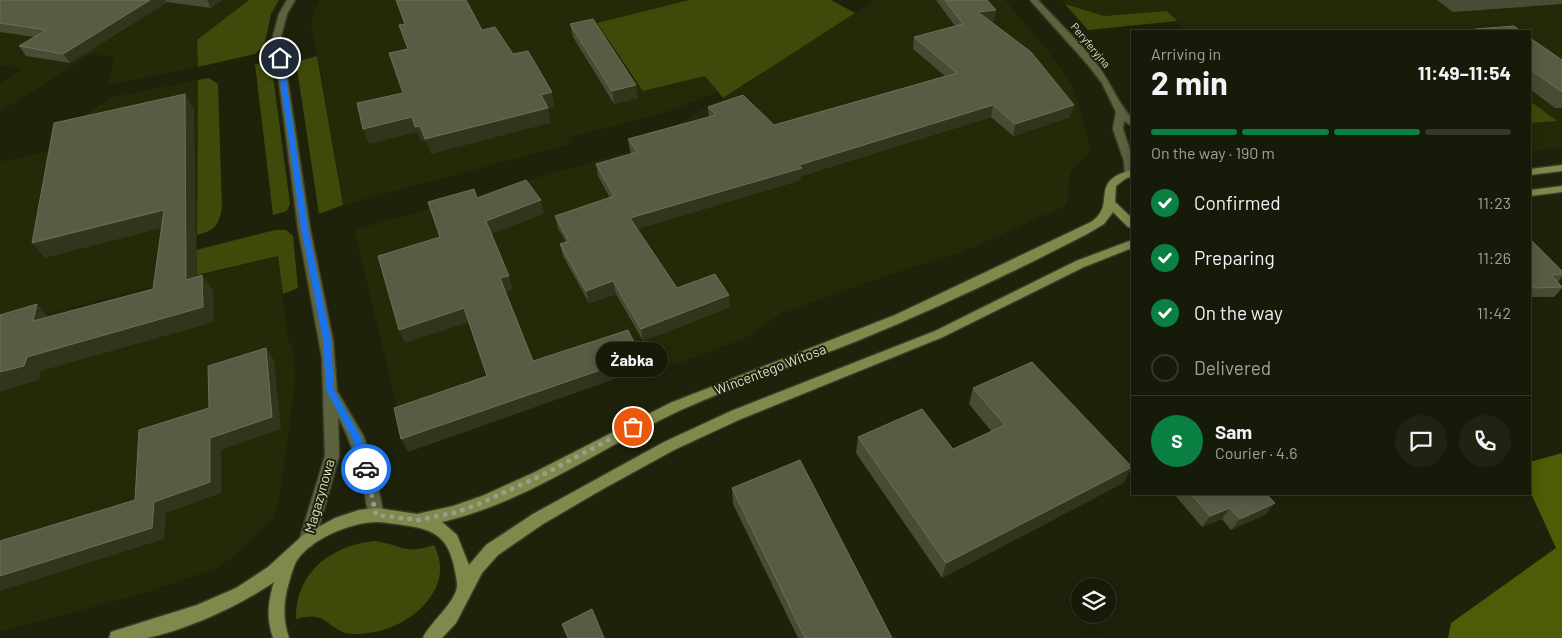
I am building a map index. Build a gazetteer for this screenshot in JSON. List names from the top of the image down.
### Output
{
  "streets": {
    "main road": ["Wincentego Witosa"],
    "street": ["Peryferyjna", "Magazynowa"]
  },
  "crossings": [
    ["Peryferyjna", "Wincentego Witosa"]
  ],
  "places": ["Żabka"],
  "page": {
    "heading": ["2 min", "Arriving in", "11:49–11:54"],
    "panel": ["Sam", "Courier · 4.6"],
    "bar": "On the way · 190 m",
    "list": [
      ["Confirmed", "11:23"],
      ["Preparing", "11:26"],
      ["On the way", "11:42"],
      "Delivered"
    ],
    "bubble": "Żabka",
    "round": "S"
  }
}
